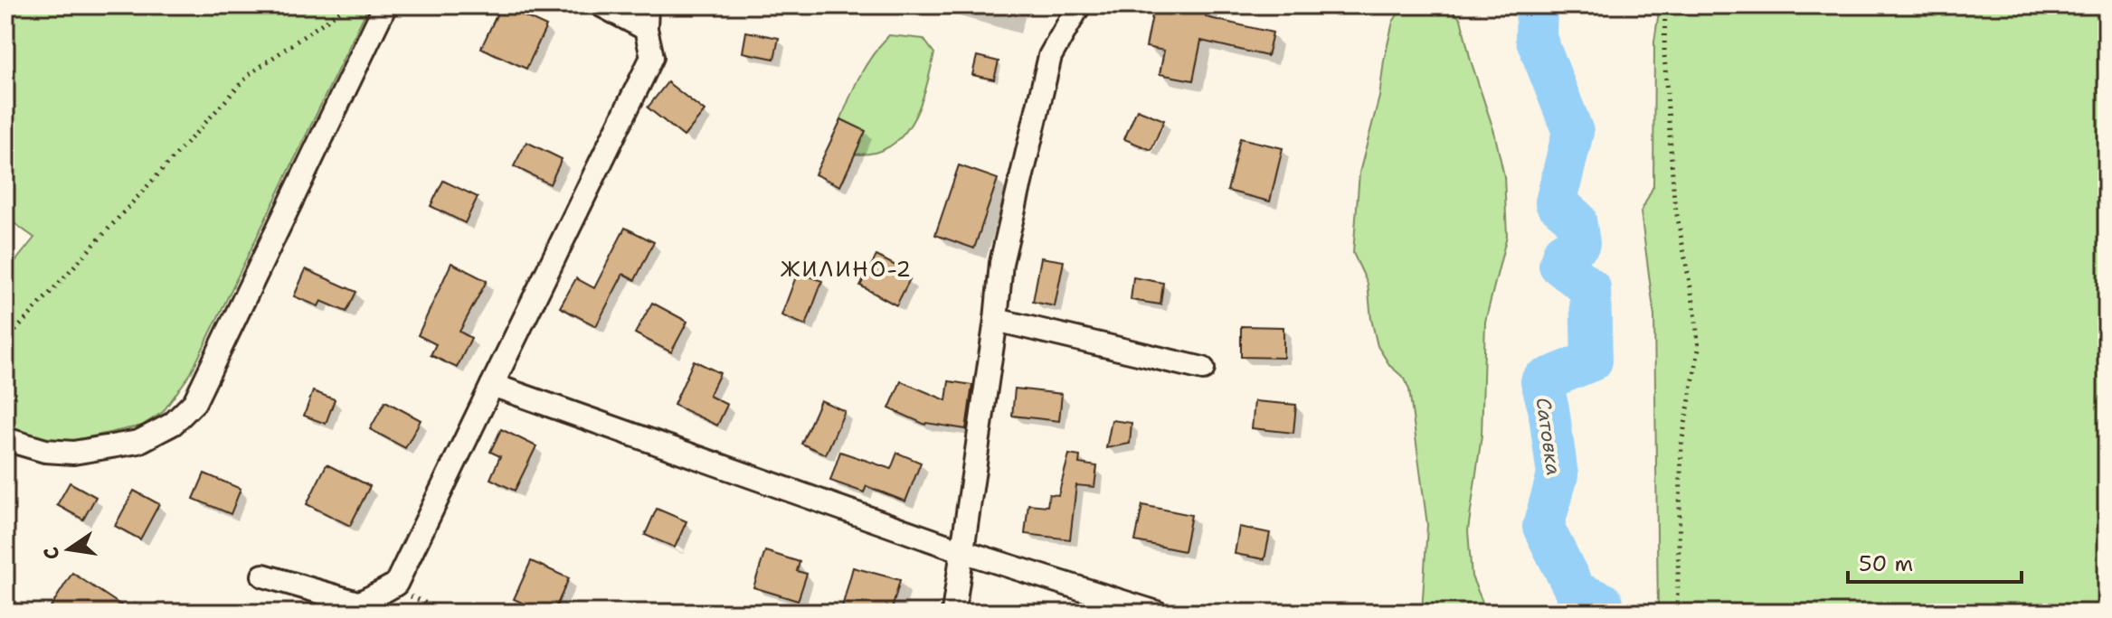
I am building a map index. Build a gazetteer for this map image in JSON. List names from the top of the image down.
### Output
{
  "districts": ["ЖИЛИНО-2"],
  "water": ["Сатовка"],
  "scale_bar": "50 m",
  "north": "left"
}
